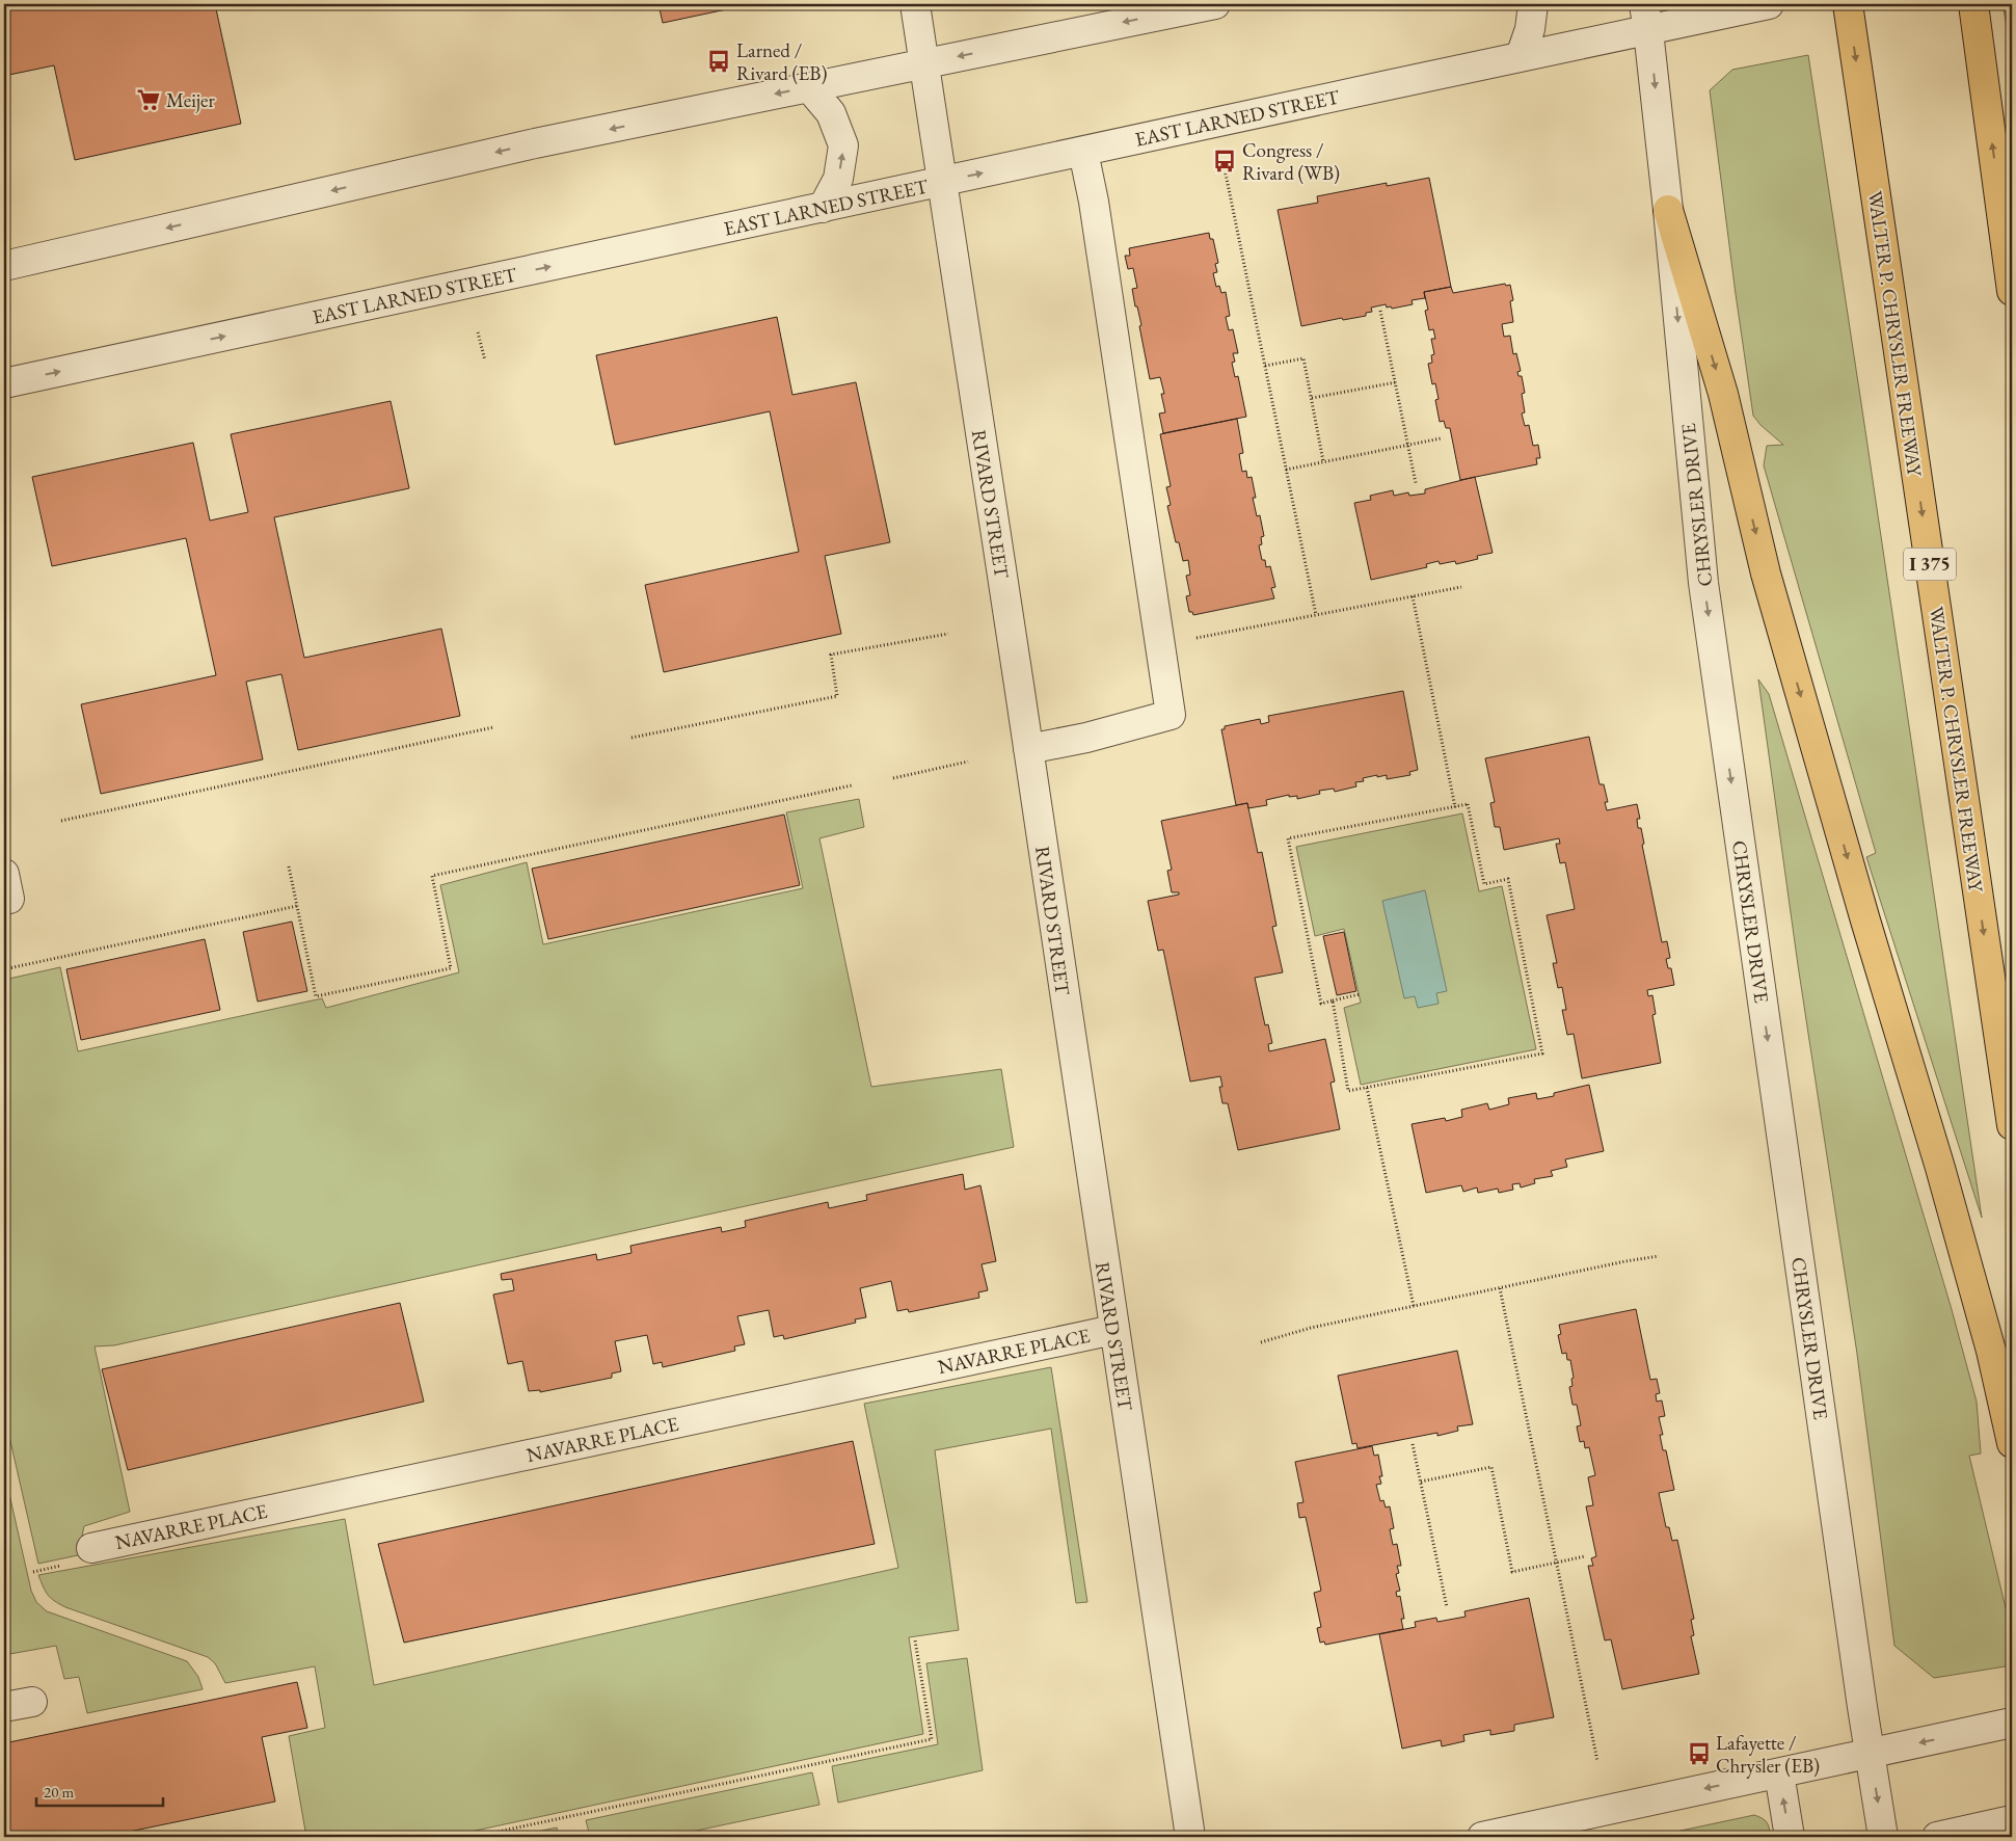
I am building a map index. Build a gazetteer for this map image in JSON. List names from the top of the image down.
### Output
{
  "streets": {
    "highway": ["WALTER P. CHRYSLER FREEWAY", "I 375"],
    "street": [
      "EAST LARNED STREET",
      "RIVARD STREET",
      "CHRYSLER DRIVE",
      "NAVARRE PLACE"
    ]
  },
  "crossings": [
    ["EAST LARNED STREET", "RIVARD STREET"],
    ["EAST LARNED STREET", "CHRYSLER DRIVE"],
    ["RIVARD STREET", "NAVARRE PLACE"]
  ],
  "one_way": ["CHRYSLER DRIVE"],
  "places": {
    "bus stop": ["Larned / Rivard (EB)", "Congress / Rivard (WB)", "Lafayette / Chrysler (EB)"],
    "supermarket": ["Meijer"]
  },
  "scale_bar": "20 m"
}
